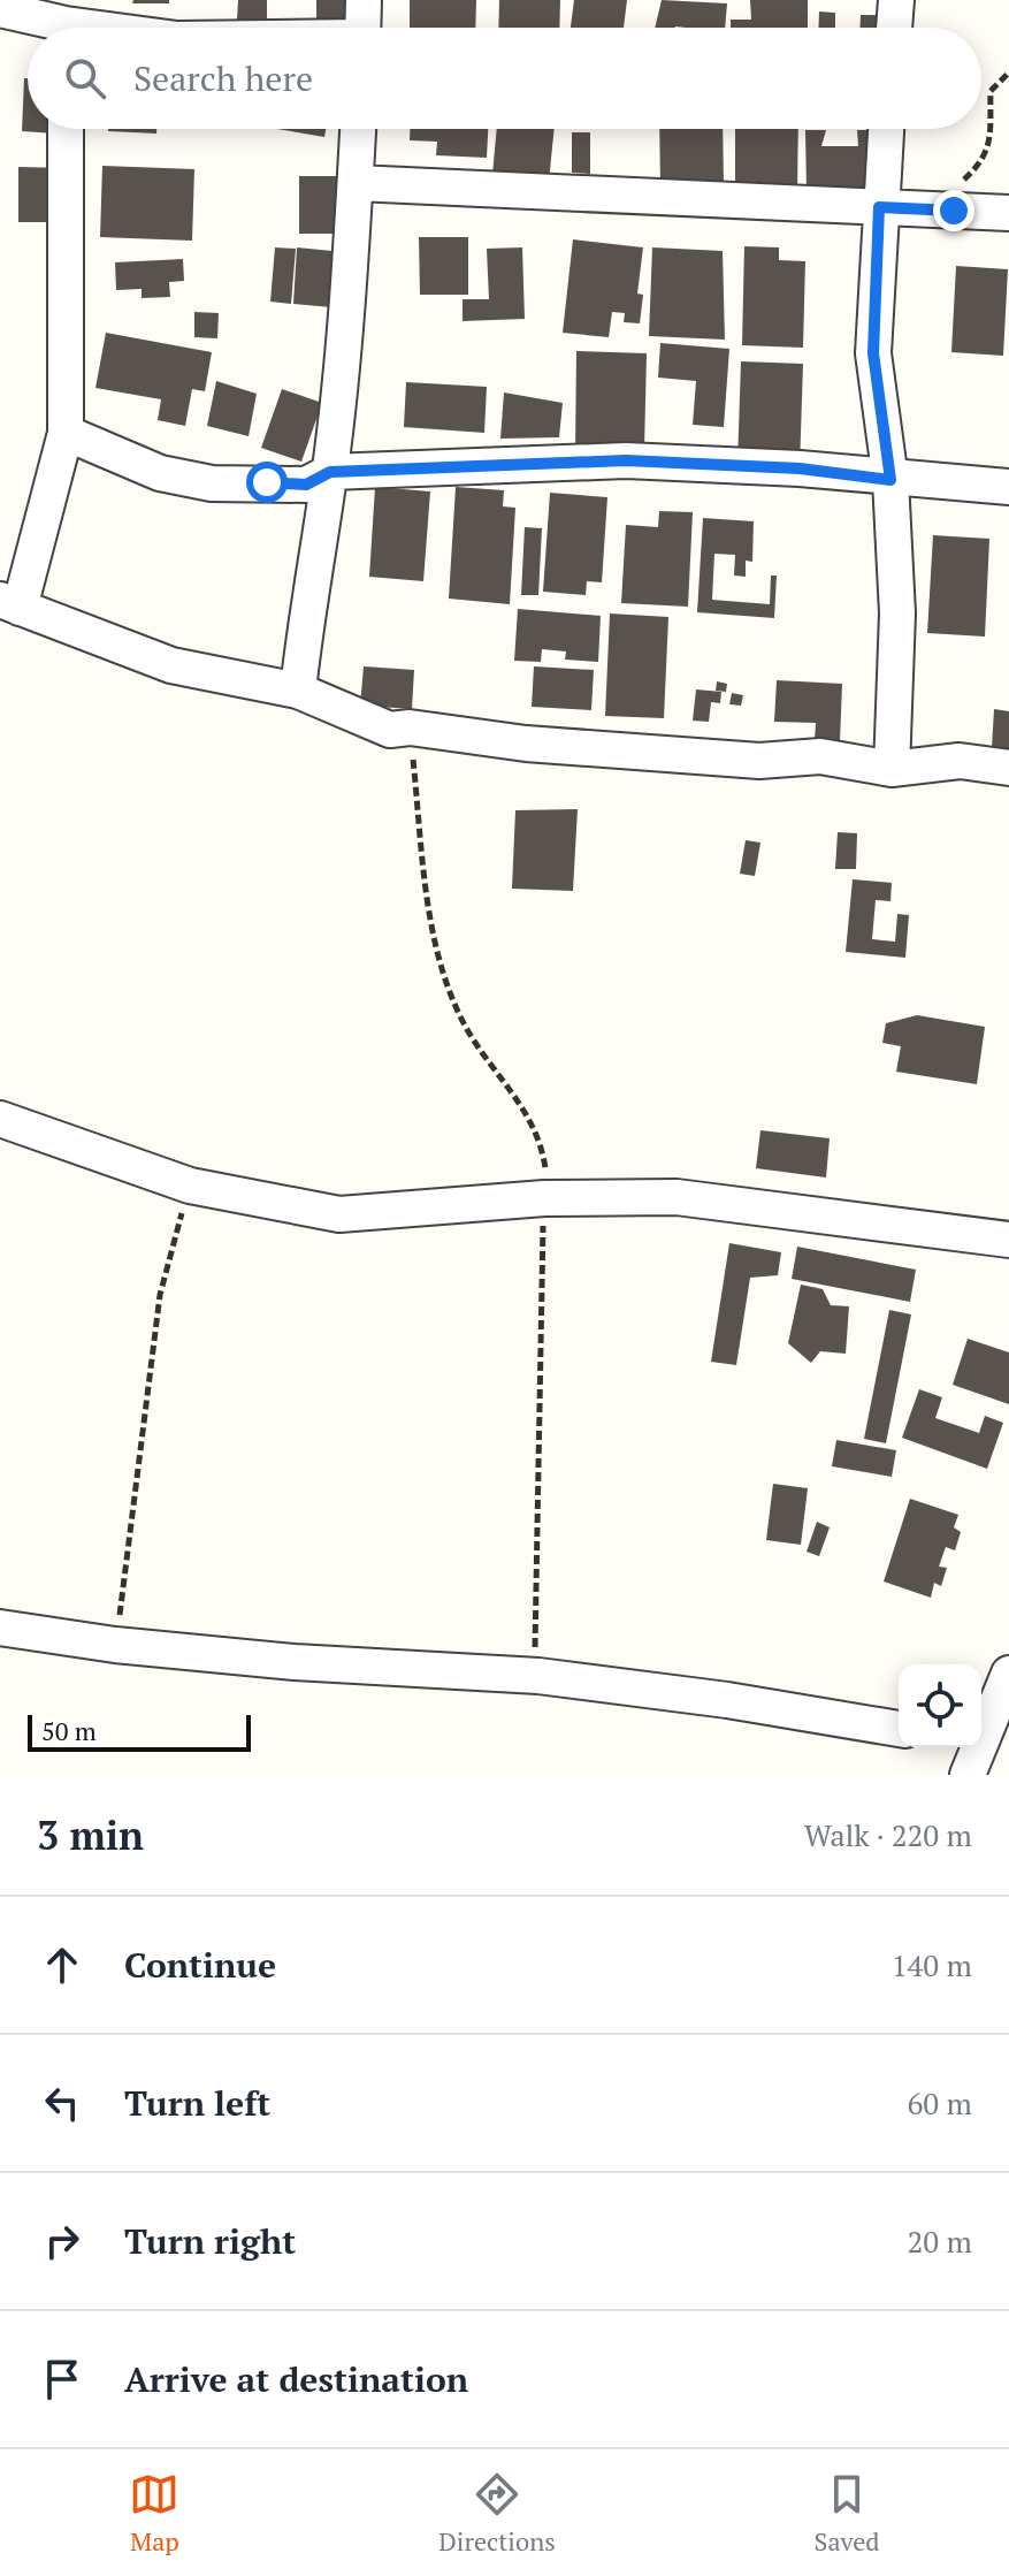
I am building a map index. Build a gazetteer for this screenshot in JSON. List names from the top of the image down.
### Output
{
  "scale_bar": "50 m",
  "page": {
    "search": "Search here",
    "scale": "50 m",
    "heading": ["3 min", "Walk · 220 m"],
    "list": [
      ["Continue", "140 m"],
      ["Turn left", "60 m"],
      ["Turn right", "20 m"],
      "Arrive at destination"
    ],
    "nav": ["Map", "Directions", "Saved"]
  }
}
